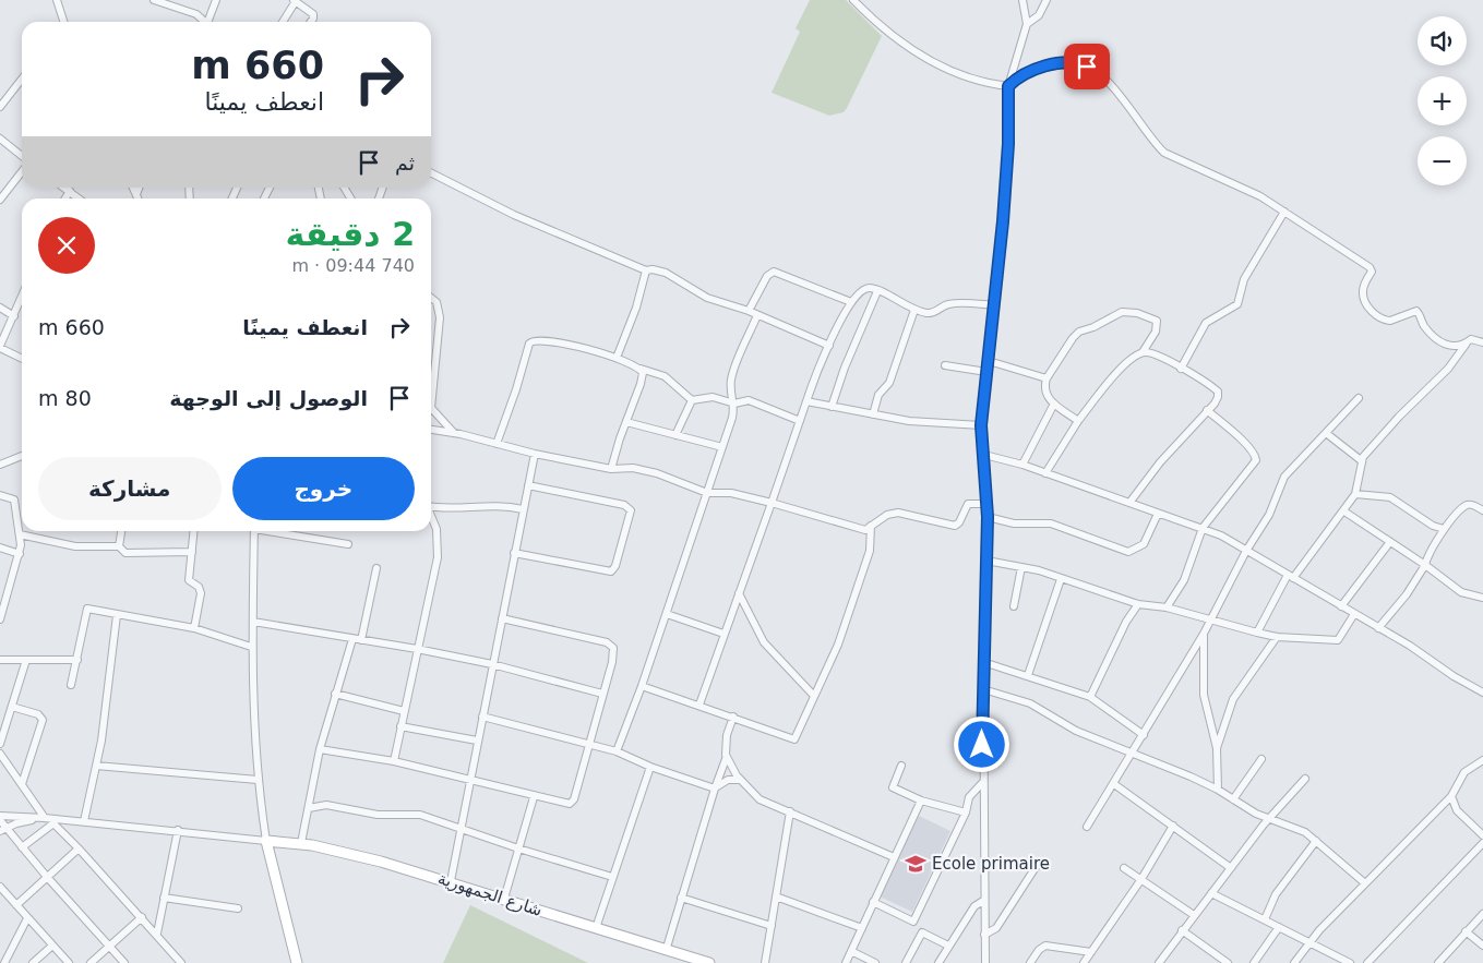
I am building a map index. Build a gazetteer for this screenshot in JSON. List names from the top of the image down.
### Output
{
  "streets": {
    "main road": ["شارع الجمهورية"]
  },
  "places": {
    "school or university": ["Ecole primaire"]
  },
  "page": {
    "map_buttons": ["+", "−"],
    "turn": ["660 m", "انعطف يمينًا"],
    "then": "ثم",
    "heading": ["2 دقيقة", "740 m · 09:44"],
    "list": [
      {
        "name": "انعطف يمينًا",
        "value": "660 m"
      },
      {
        "name": "الوصول إلى الوجهة",
        "value": "80 m"
      }
    ],
    "buttons": ["خروج", "مشاركة"]
  }
}
